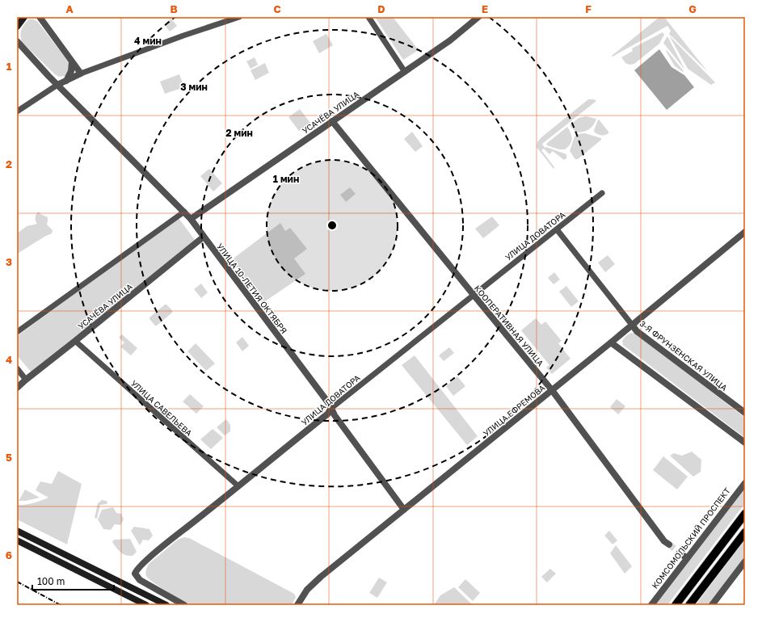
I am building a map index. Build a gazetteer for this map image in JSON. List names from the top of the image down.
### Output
{
  "streets": {
    "street": [
      "УСАЧЁВА УЛИЦА",
      "УЛИЦА ДОВАТОРА",
      "УЛИЦА 10-ЛЕТИЯ ОКТЯБРЯ",
      "КООПЕРАТИВНАЯ УЛИЦА",
      "3-Я ФРУНЗЕНСКАЯ УЛИЦА",
      "УЛИЦА САВЕЛЬЕВА",
      "УЛИЦА ЕФРЕМОВА",
      "КОМСОМОЛЬСКИЙ ПРОСПЕКТ"
    ]
  },
  "crossings": [
    ["УСАЧЁВА УЛИЦА", "УЛИЦА 10-ЛЕТИЯ ОКТЯБРЯ"],
    ["УСАЧЁВА УЛИЦА", "КООПЕРАТИВНАЯ УЛИЦА"],
    ["УСАЧЁВА УЛИЦА", "УЛИЦА САВЕЛЬЕВА"],
    ["УЛИЦА ДОВАТОРА", "УЛИЦА 10-ЛЕТИЯ ОКТЯБРЯ"],
    ["УЛИЦА ДОВАТОРА", "КООПЕРАТИВНАЯ УЛИЦА"],
    ["УЛИЦА ДОВАТОРА", "3-Я ФРУНЗЕНСКАЯ УЛИЦА"],
    ["УЛИЦА ДОВАТОРА", "УЛИЦА САВЕЛЬЕВА"],
    ["УЛИЦА 10-ЛЕТИЯ ОКТЯБРЯ", "УЛИЦА ЕФРЕМОВА"],
    ["КООПЕРАТИВНАЯ УЛИЦА", "УЛИЦА ЕФРЕМОВА"],
    ["3-Я ФРУНЗЕНСКАЯ УЛИЦА", "УЛИЦА ЕФРЕМОВА"]
  ],
  "scale_bar": "100 m",
  "grid": {
    "columns": [
      "A",
      "B",
      "C",
      "D",
      "E",
      "F",
      "G"
    ],
    "rows": [
      "1",
      "2",
      "3",
      "4",
      "5",
      "6"
    ]
  },
  "rings": [
    "4 мин",
    "3 мин",
    "2 мин",
    "1 мин"
  ]
}
